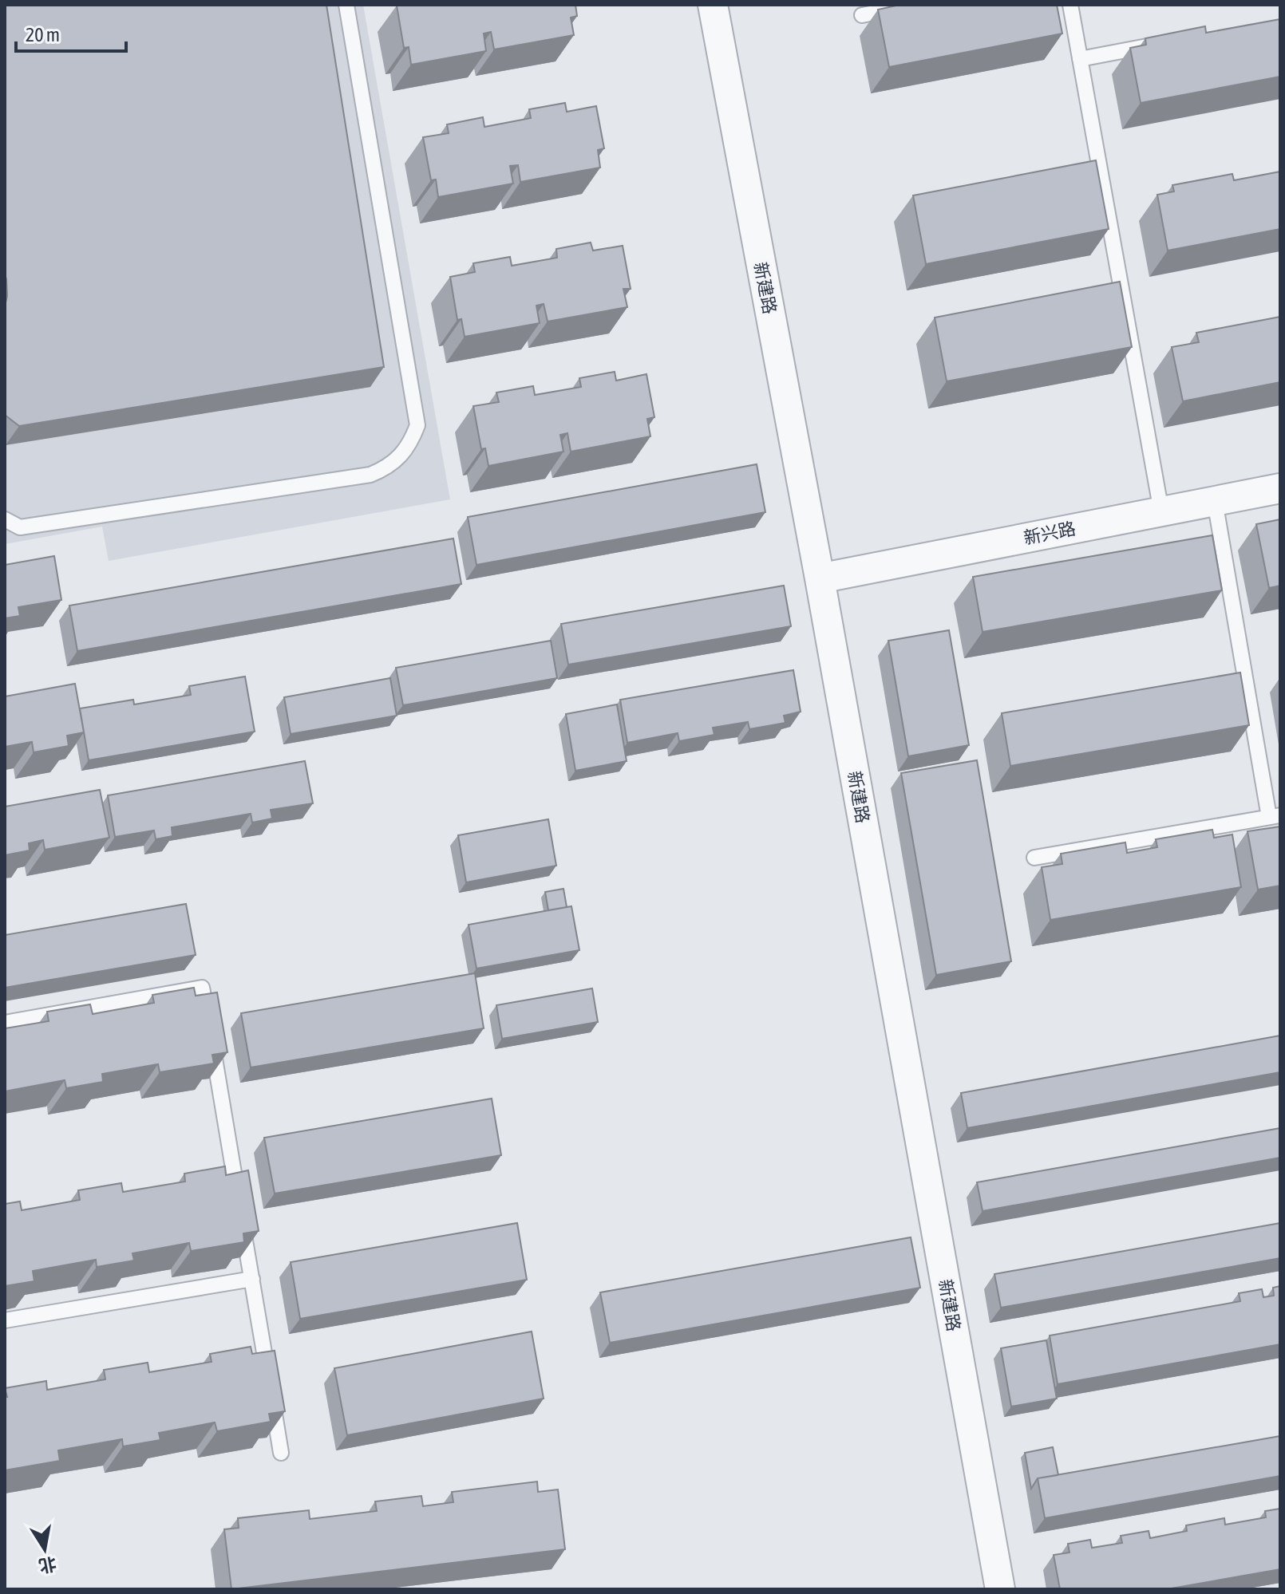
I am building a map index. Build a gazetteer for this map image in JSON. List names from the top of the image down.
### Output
{
  "streets": {
    "street": ["新建路", "新兴路"]
  },
  "crossings": [
    ["新建路", "新兴路"]
  ],
  "scale_bar": "20 m",
  "north": "bottom"
}
